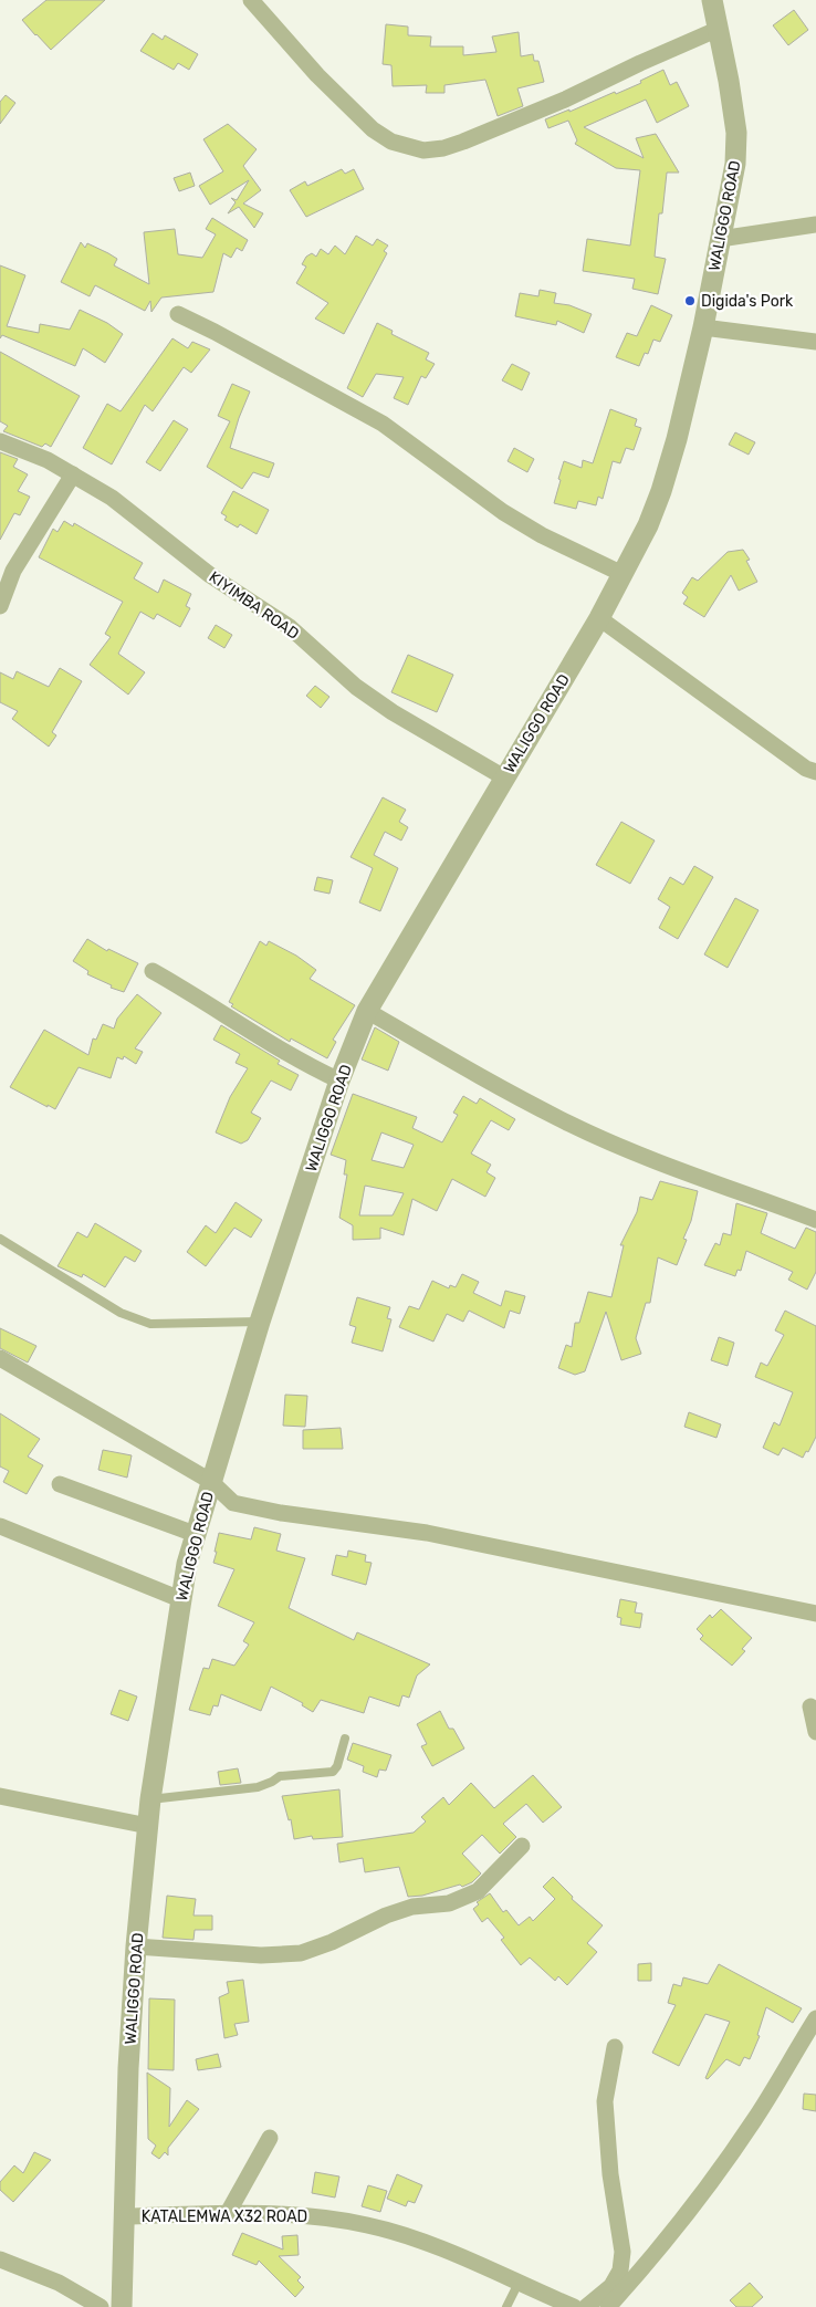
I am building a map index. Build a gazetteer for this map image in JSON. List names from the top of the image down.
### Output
{
  "streets": {
    "street": ["WALIGGO ROAD", "KIYIMBA ROAD", "KATALEMWA X32 ROAD"]
  },
  "crossings": [
    ["WALIGGO ROAD", "KIYIMBA ROAD"],
    ["WALIGGO ROAD", "KATALEMWA X32 ROAD"]
  ],
  "places": ["Digida's Pork"]
}
